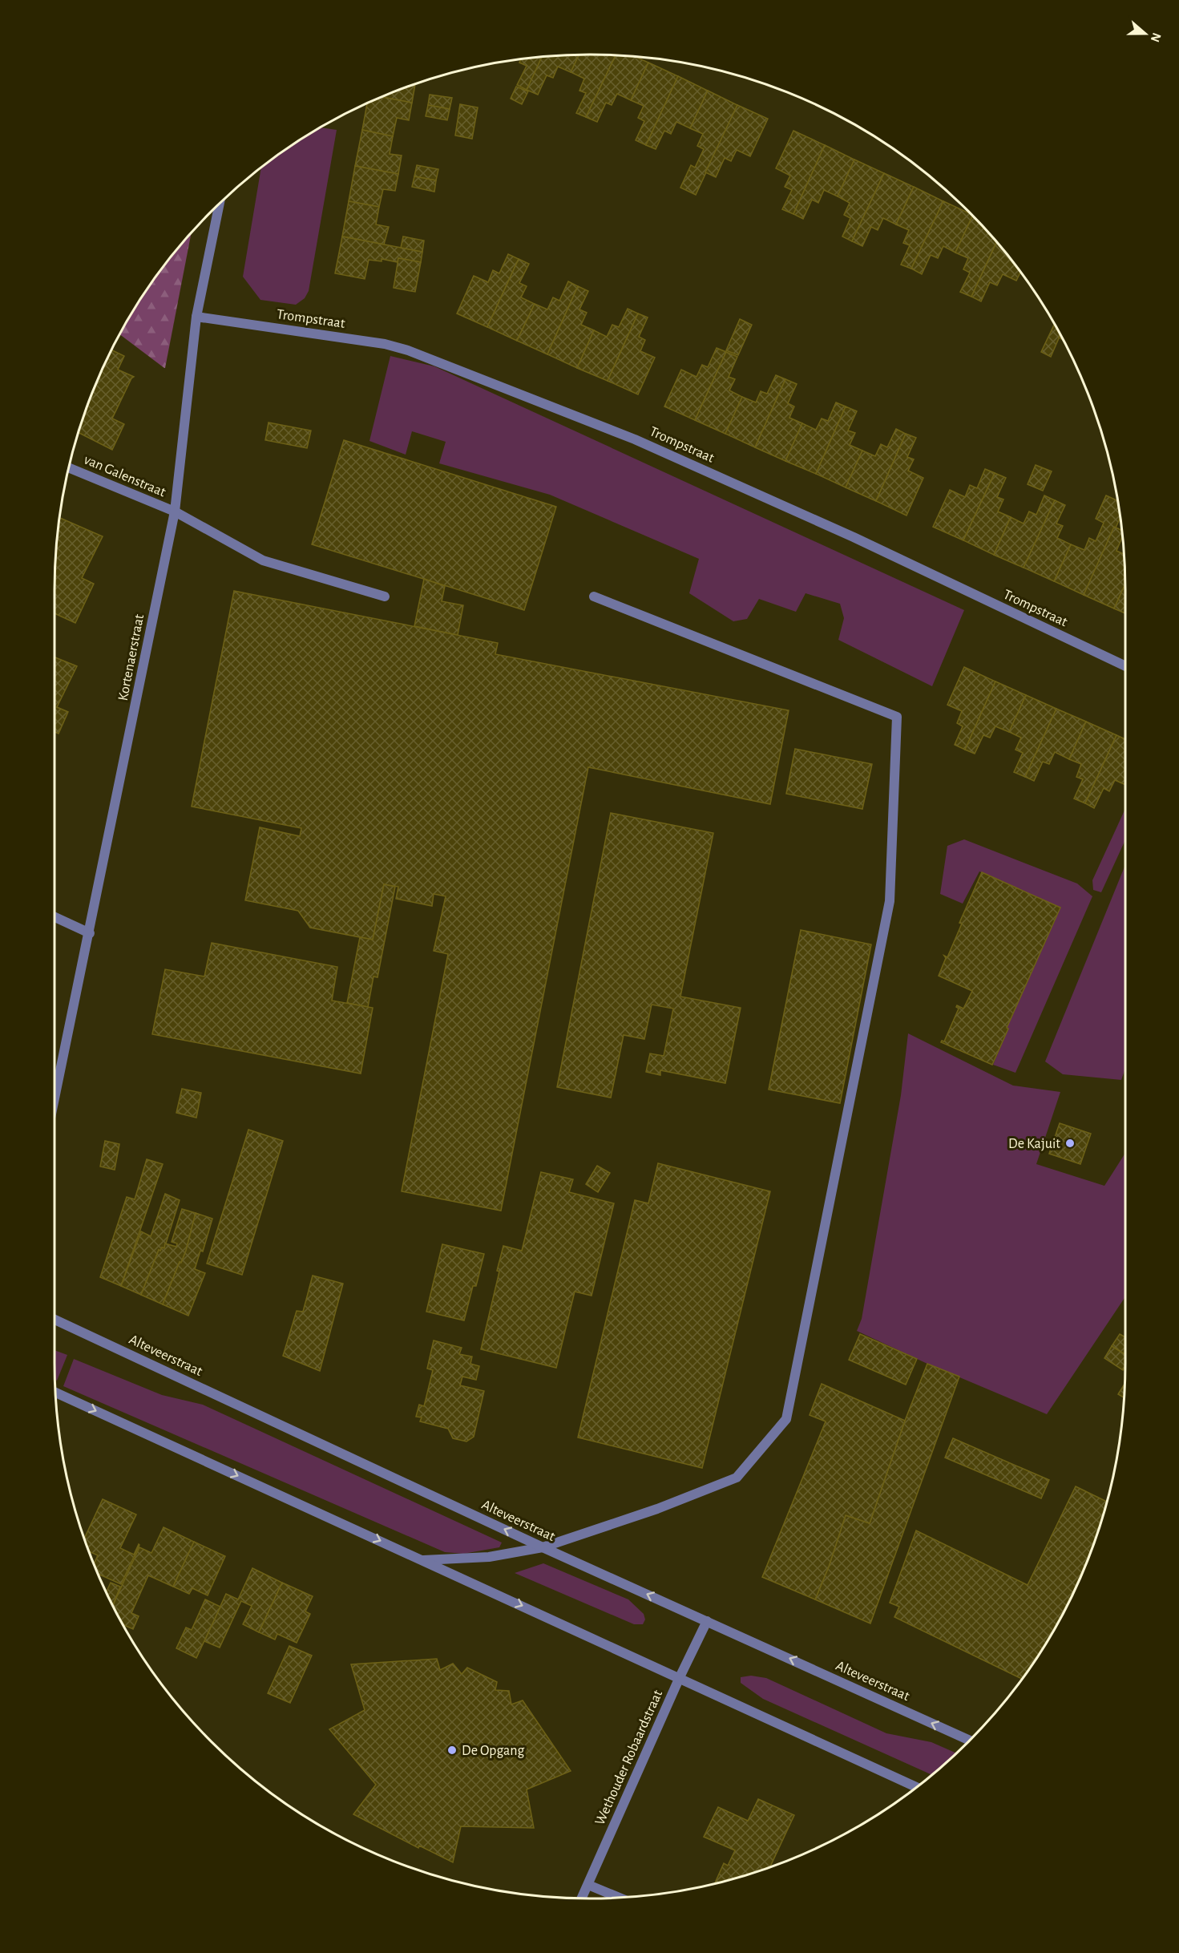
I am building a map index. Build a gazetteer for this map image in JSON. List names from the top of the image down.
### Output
{
  "streets": {
    "street": [
      "Trompstraat",
      "van Galenstraat",
      "Kortenaerstraat",
      "Alteveerstraat",
      "Wethouder Robaardstraat"
    ]
  },
  "crossings": [
    ["Trompstraat", "Kortenaerstraat"],
    ["van Galenstraat", "Kortenaerstraat"],
    ["Alteveerstraat", "Wethouder Robaardstraat"]
  ],
  "places": ["De Kajuit", "De Opgang"],
  "north": "right"
}
